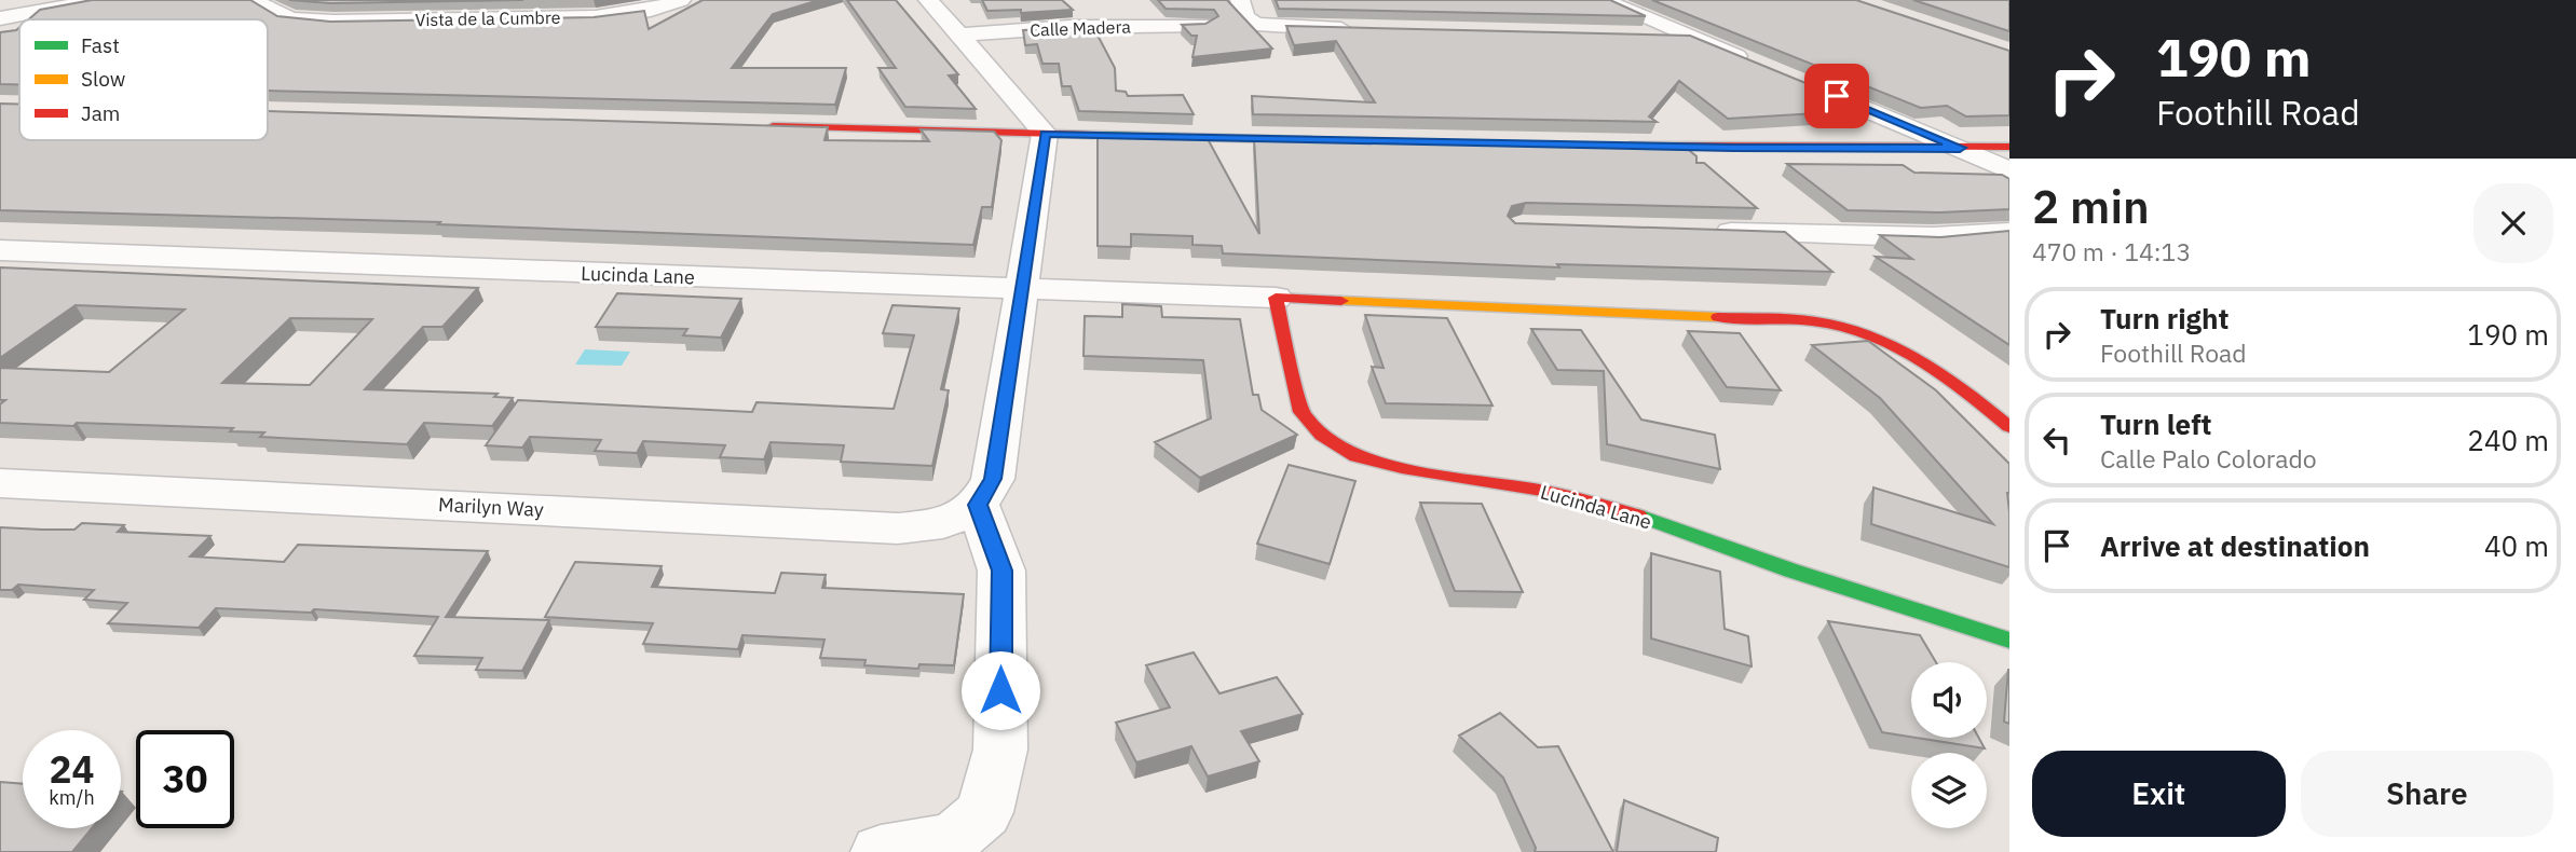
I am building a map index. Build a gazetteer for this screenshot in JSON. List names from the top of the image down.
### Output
{
  "streets": {
    "street": [
      "Vista de la Cumbre",
      "Calle Madera",
      "Lucinda Lane",
      "Marilyn Way"
    ]
  },
  "legend": ["Fast", "Slow", "Jam"],
  "page": {
    "turn": ["190 m", "Foothill Road"],
    "heading": ["2 min", "470 m · 14:13"],
    "list": [
      {
        "name": "Turn right",
        "note": "Foothill Road",
        "value": "190 m"
      },
      {
        "name": "Turn left",
        "note": "Calle Palo Colorado",
        "value": "240 m"
      },
      {
        "name": "Arrive at destination",
        "value": "40 m"
      }
    ],
    "speed": "24 km/h",
    "limit": "30",
    "buttons": ["Exit", "Share"]
  }
}
